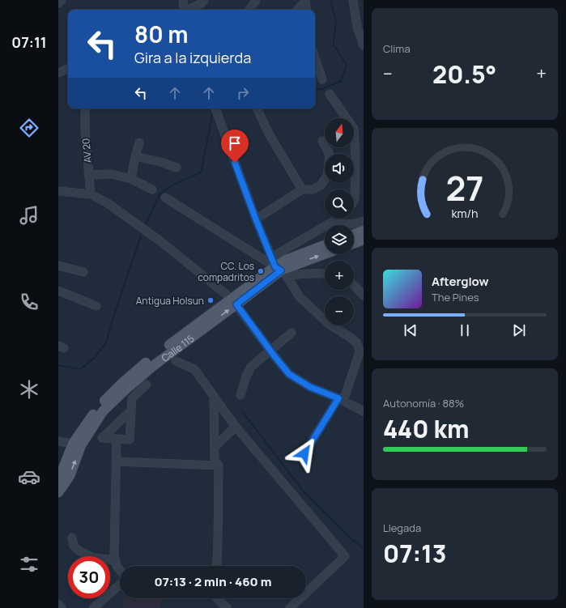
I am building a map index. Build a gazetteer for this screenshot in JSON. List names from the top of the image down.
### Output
{
  "streets": {
    "main road": ["Calle 115"],
    "street": ["AV 20"]
  },
  "places": ["CC. Los compadritos", "Antigua Holsun"],
  "north": "top",
  "page": {
    "tabs": "07:11",
    "tile": [
      "Clima",
      ["Autonomía · 88%", "440 km"],
      ["Llegada", "07:13"]
    ],
    "turn": ["80 m", "Gira a la izquierda"],
    "heat": ["−", "20.5°", "+"],
    "map_buttons": ["+", "−"],
    "song": ["Afterglow", "The Pines"],
    "limit": "30",
    "trip": "07:13 · 2 min · 460 m",
    "gauge": ["27", "km/h"]
  }
}
